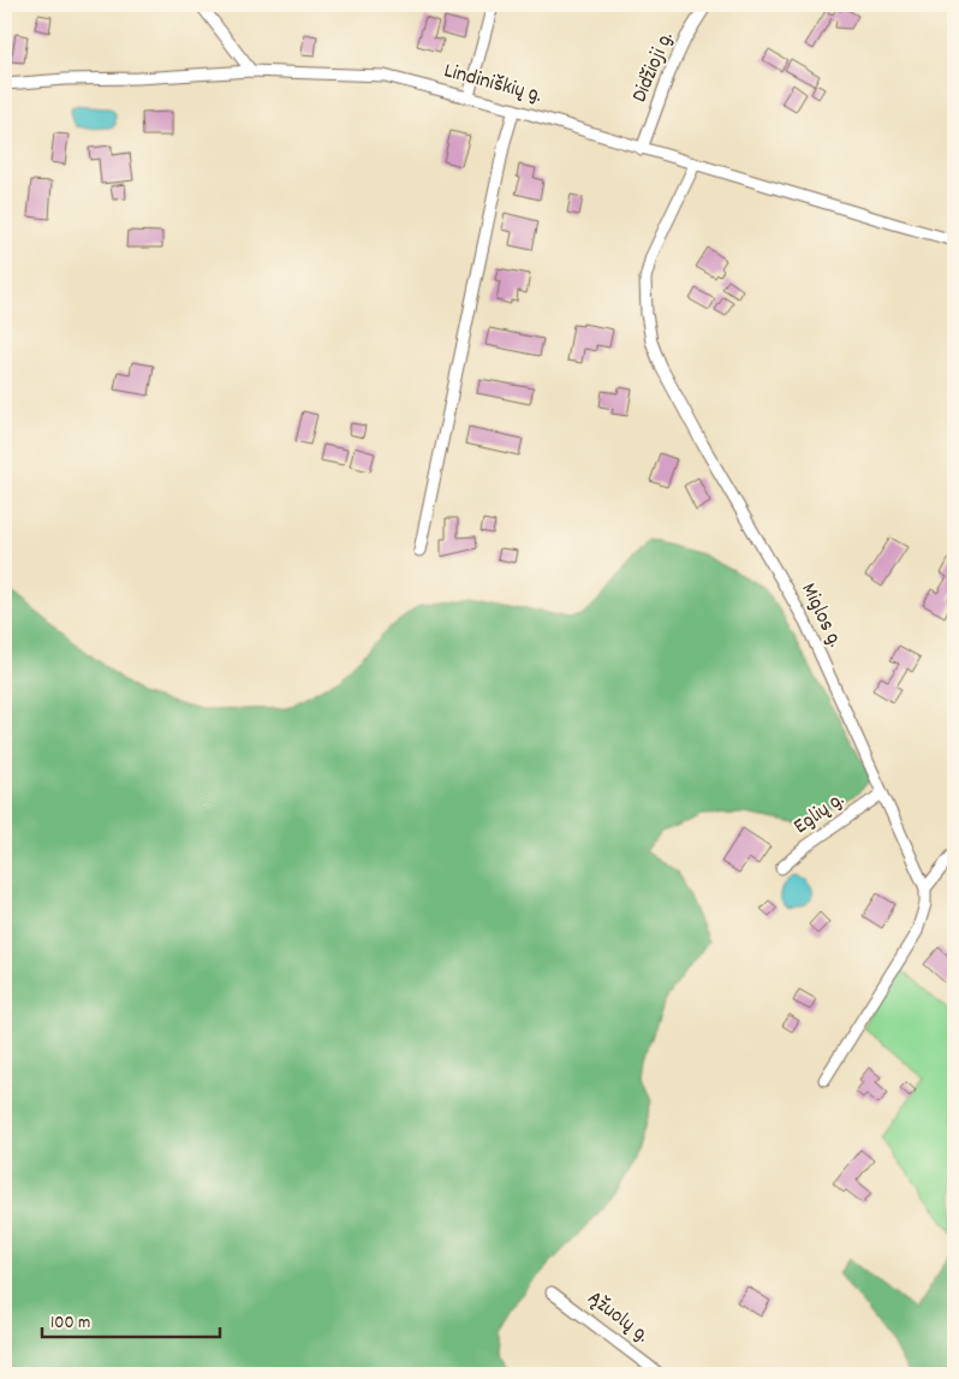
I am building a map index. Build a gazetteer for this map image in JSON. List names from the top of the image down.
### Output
{
  "streets": {
    "street": [
      "Didžioji g.",
      "Lindiniškių g.",
      "Miglos g.",
      "Eglių g.",
      "Ąžuolų g."
    ]
  },
  "crossings": [
    ["Didžioji g.", "Lindiniškių g."],
    ["Lindiniškių g.", "Miglos g."],
    ["Miglos g.", "Eglių g."]
  ],
  "scale_bar": "100 m"
}
